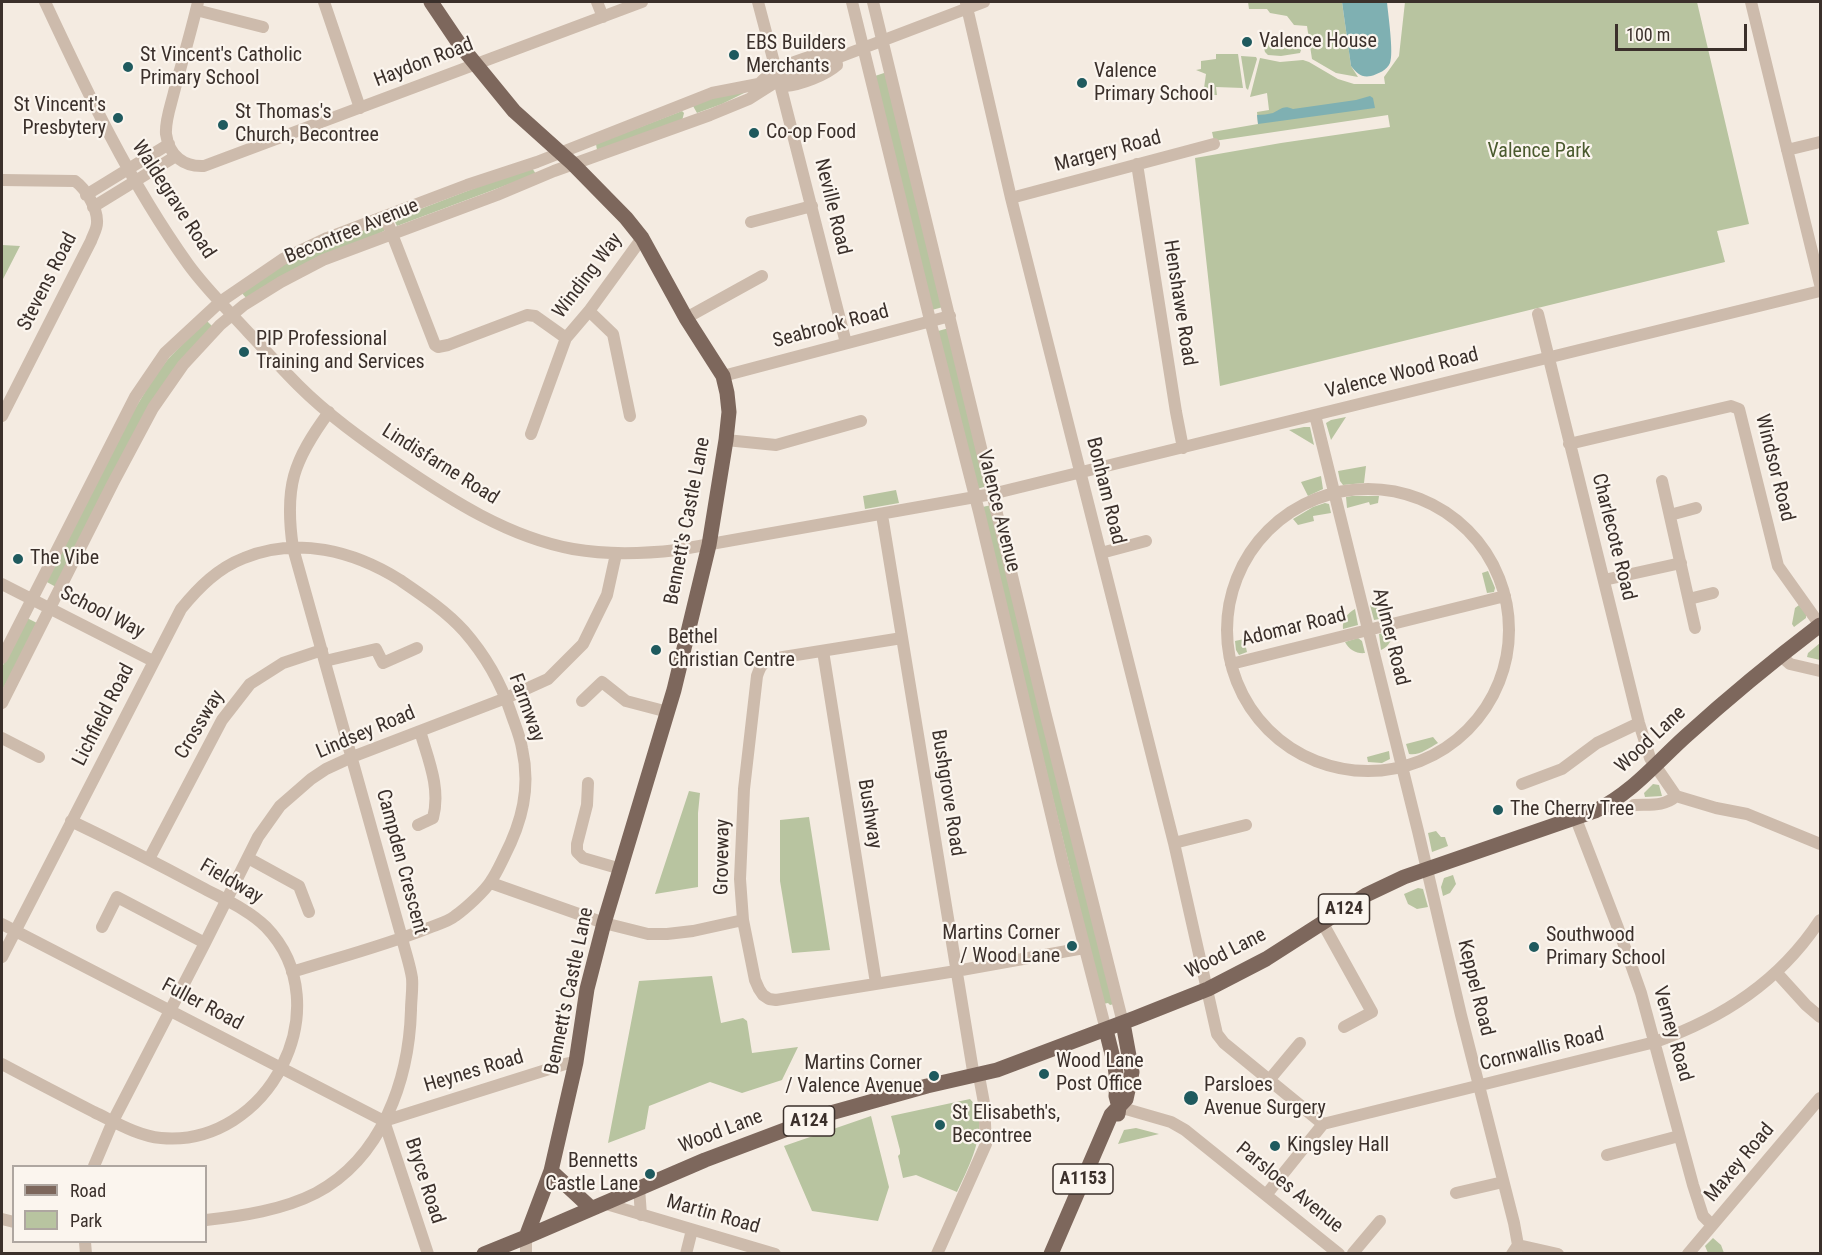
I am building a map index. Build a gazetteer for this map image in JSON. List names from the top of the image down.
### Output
{
  "streets": {
    "main road": [
      "Bennett's Castle Lane",
      "Wood Lane",
      "A124",
      "A1153"
    ],
    "street": [
      "Haydon Road",
      "Margery Road",
      "Waldegrave Road",
      "Neville Road",
      "Becontree Avenue",
      "Winding Way",
      "Stevens Road",
      "Henshawe Road",
      "Seabrook Road",
      "Valence Wood Road",
      "Lindisfarne Road",
      "Windsor Road",
      "Bonham Road",
      "Valence Avenue",
      "Charlecote Road",
      "School Way",
      "Adomar Road",
      "Aylmer Road",
      "Farmway",
      "Lichfield Road",
      "Crossway",
      "Lindsey Road",
      "Bushgrove Road",
      "Bushway",
      "Groveway",
      "Campden Crescent",
      "Fieldway",
      "Keppel Road",
      "Fuller Road",
      "Verney Road",
      "Cornwallis Road",
      "Heynes Road",
      "Maxey Road",
      "Bryce Road",
      "Parsloes Avenue",
      "Martin Road"
    ]
  },
  "crossings": [
    ["Haydon Road", "Bennett's Castle Lane"],
    ["Margery Road", "Henshawe Road"],
    ["Margery Road", "Bonham Road"],
    ["Waldegrave Road", "Becontree Avenue"],
    ["Waldegrave Road", "Lindisfarne Road"],
    ["Neville Road", "Becontree Avenue"],
    ["Neville Road", "Seabrook Road"],
    ["Becontree Avenue", "Winding Way"],
    ["Becontree Avenue", "Lindisfarne Road"],
    ["Becontree Avenue", "Bonham Road"],
    ["Becontree Avenue", "Valence Avenue"],
    ["Becontree Avenue", "Bennett's Castle Lane"],
    ["Becontree Avenue", "School Way"],
    ["Winding Way", "Bennett's Castle Lane"],
    ["Henshawe Road", "Valence Wood Road"],
    ["Seabrook Road", "Valence Avenue"],
    ["Seabrook Road", "Bennett's Castle Lane"],
    ["Valence Wood Road", "Lindisfarne Road"],
    ["Valence Wood Road", "Bonham Road"],
    ["Valence Wood Road", "Valence Avenue"],
    ["Valence Wood Road", "Charlecote Road"],
    ["Valence Wood Road", "Aylmer Road"],
    ["Lindisfarne Road", "Valence Avenue"],
    ["Lindisfarne Road", "Bennett's Castle Lane"],
    ["Lindisfarne Road", "Lindsey Road"],
    ["Lindisfarne Road", "Bushgrove Road"],
    ["Lindisfarne Road", "Campden Crescent"],
    ["Windsor Road", "Charlecote Road"],
    ["Windsor Road", "Wood Lane"],
    ["Bonham Road", "Wood Lane"],
    ["Bonham Road", "Cornwallis Road"],
    ["Valence Avenue", "Wood Lane"],
    ["Valence Avenue", "Groveway"],
    ["Valence Avenue", "A1153"],
    ["Bennett's Castle Lane", "A124"],
    ["Bennett's Castle Lane", "Heynes Road"],
    ["Charlecote Road", "Wood Lane"],
    ["School Way", "Lichfield Road"],
    ["Adomar Road", "Aylmer Road"],
    ["Aylmer Road", "Wood Lane"],
    ["Aylmer Road", "Keppel Road"],
    ["Farmway", "Lichfield Road"],
    ["Farmway", "Lindsey Road"],
    ["Farmway", "Campden Crescent"],
    ["Farmway", "Fieldway"],
    ["Lichfield Road", "Campden Crescent"],
    ["Lichfield Road", "Fieldway"],
    ["Lichfield Road", "Fuller Road"],
    ["Crossway", "Campden Crescent"],
    ["Crossway", "Fieldway"],
    ["Lindsey Road", "Campden Crescent"],
    ["Lindsey Road", "Fieldway"],
    ["Lindsey Road", "Fuller Road"],
    ["Wood Lane", "Bushgrove Road"],
    ["Wood Lane", "A124"],
    ["Wood Lane", "Keppel Road"],
    ["Wood Lane", "Verney Road"],
    ["Wood Lane", "A1153"],
    ["Wood Lane", "Martin Road"],
    ["Bushgrove Road", "Groveway"],
    ["Bushway", "Groveway"],
    ["Campden Crescent", "Fuller Road"],
    ["Campden Crescent", "Heynes Road"],
    ["Campden Crescent", "Bryce Road"],
    ["Fieldway", "Fuller Road"],
    ["A124", "Martin Road"],
    ["Keppel Road", "Cornwallis Road"],
    ["Fuller Road", "Heynes Road"],
    ["Fuller Road", "Bryce Road"],
    ["Verney Road", "Cornwallis Road"],
    ["Verney Road", "Maxey Road"],
    ["Heynes Road", "Bryce Road"],
    ["A1153", "Parsloes Avenue"]
  ],
  "parks": ["Valence Park"],
  "places": [
    "Valence House",
    "EBS Builders Merchants",
    "St Vincent's Catholic Primary School",
    "Valence Primary School",
    "St Vincent's Presbytery",
    "St Thomas's Church, Becontree",
    "Co-op Food",
    "PIP Professional Training and Services",
    "The Vibe",
    "Bethel Christian Centre",
    "The Cherry Tree",
    "Martins Corner / Wood Lane",
    "Southwood Primary School",
    "Wood Lane Post Office",
    "Martins Corner / Valence Avenue",
    "Parsloes Avenue Surgery",
    "St Elisabeth's, Becontree",
    "Kingsley Hall",
    "Bennetts Castle Lane"
  ],
  "legend": ["Road", "Park"],
  "scale_bar": "100 m"
}
